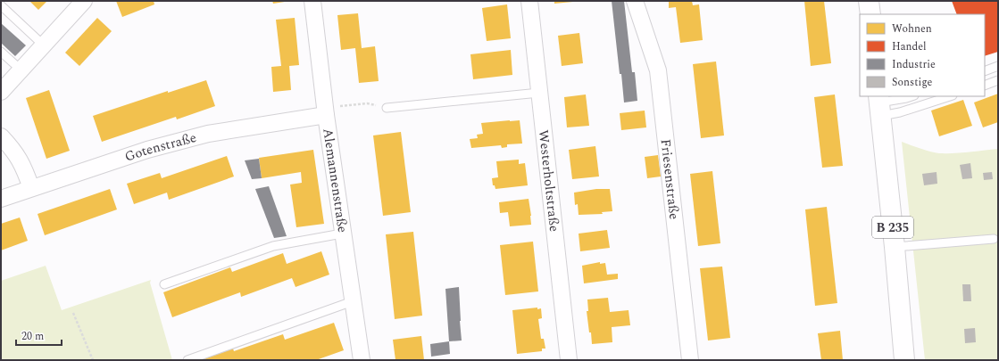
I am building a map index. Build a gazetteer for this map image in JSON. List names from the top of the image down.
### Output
{
  "streets": {
    "main road": ["B 235"],
    "street": [
      "Gotenstraße",
      "Friesenstraße",
      "Alemannenstraße",
      "Westerholtstraße"
    ]
  },
  "crossings": [
    ["Gotenstraße", "Alemannenstraße"]
  ],
  "legend": [
    "Wohnen",
    "Handel",
    "Industrie",
    "Sonstige"
  ],
  "scale_bar": "20 m"
}
